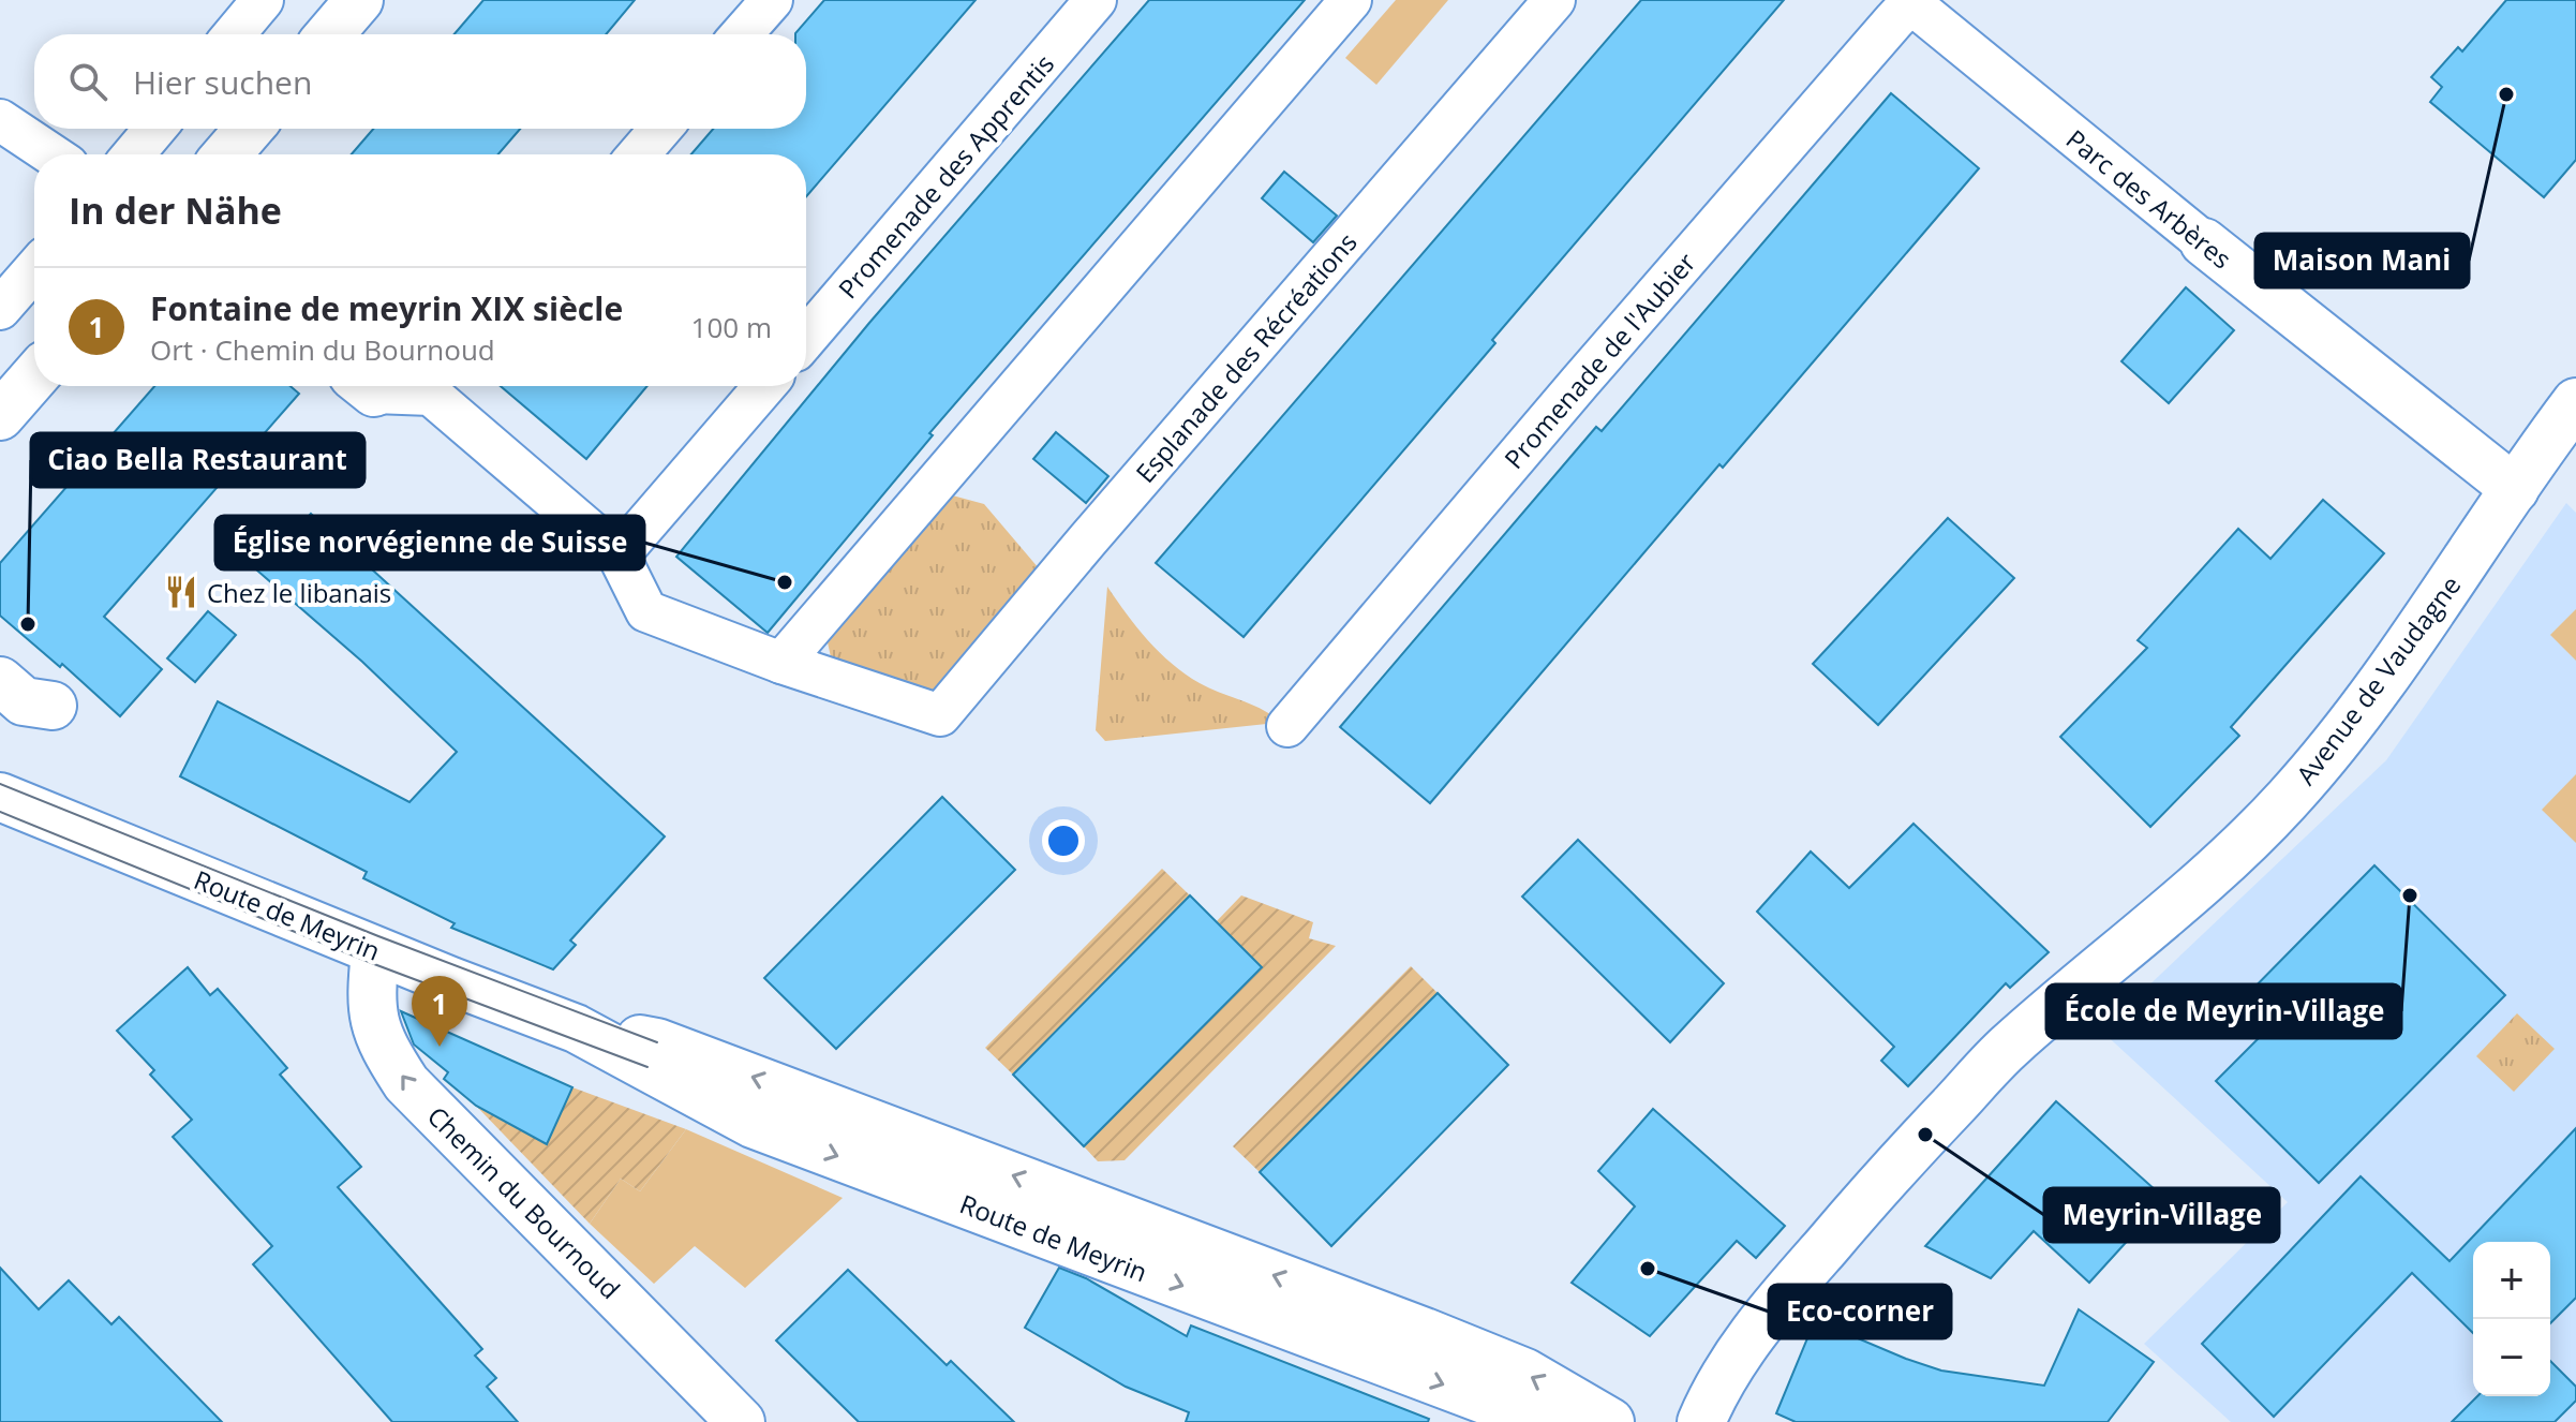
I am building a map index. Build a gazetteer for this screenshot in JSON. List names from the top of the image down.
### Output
{
  "streets": {
    "street": [
      "Promenade des Apprentis",
      "Parc des Arbères",
      "Esplanade des Récréations",
      "Promenade de l'Aubier",
      "Avenue de Vaudagne",
      "Route de Meyrin",
      "Chemin du Bournoud"
    ]
  },
  "crossings": [
    ["Parc des Arbères", "Promenade de l'Aubier"],
    ["Parc des Arbères", "Avenue de Vaudagne"],
    ["Route de Meyrin", "Chemin du Bournoud"]
  ],
  "one_way": ["Chemin du Bournoud"],
  "places": {
    "other": [
      "Maison Mani",
      "Église norvégienne de Suisse",
      "Ciao Bella Restaurant",
      "École de Meyrin-Village",
      "Meyrin-Village",
      "Eco-corner"
    ],
    "restaurant": ["Chez le libanais"]
  },
  "page": {
    "search": "Hier suchen",
    "heading": "In der Nähe",
    "list": [
      {
        "mark": "1",
        "name": "Fontaine de meyrin XIX siècle",
        "note": "Ort · Chemin du Bournoud",
        "value": "100 m"
      }
    ],
    "pins": "1",
    "map_buttons": ["+", "−"]
  }
}
